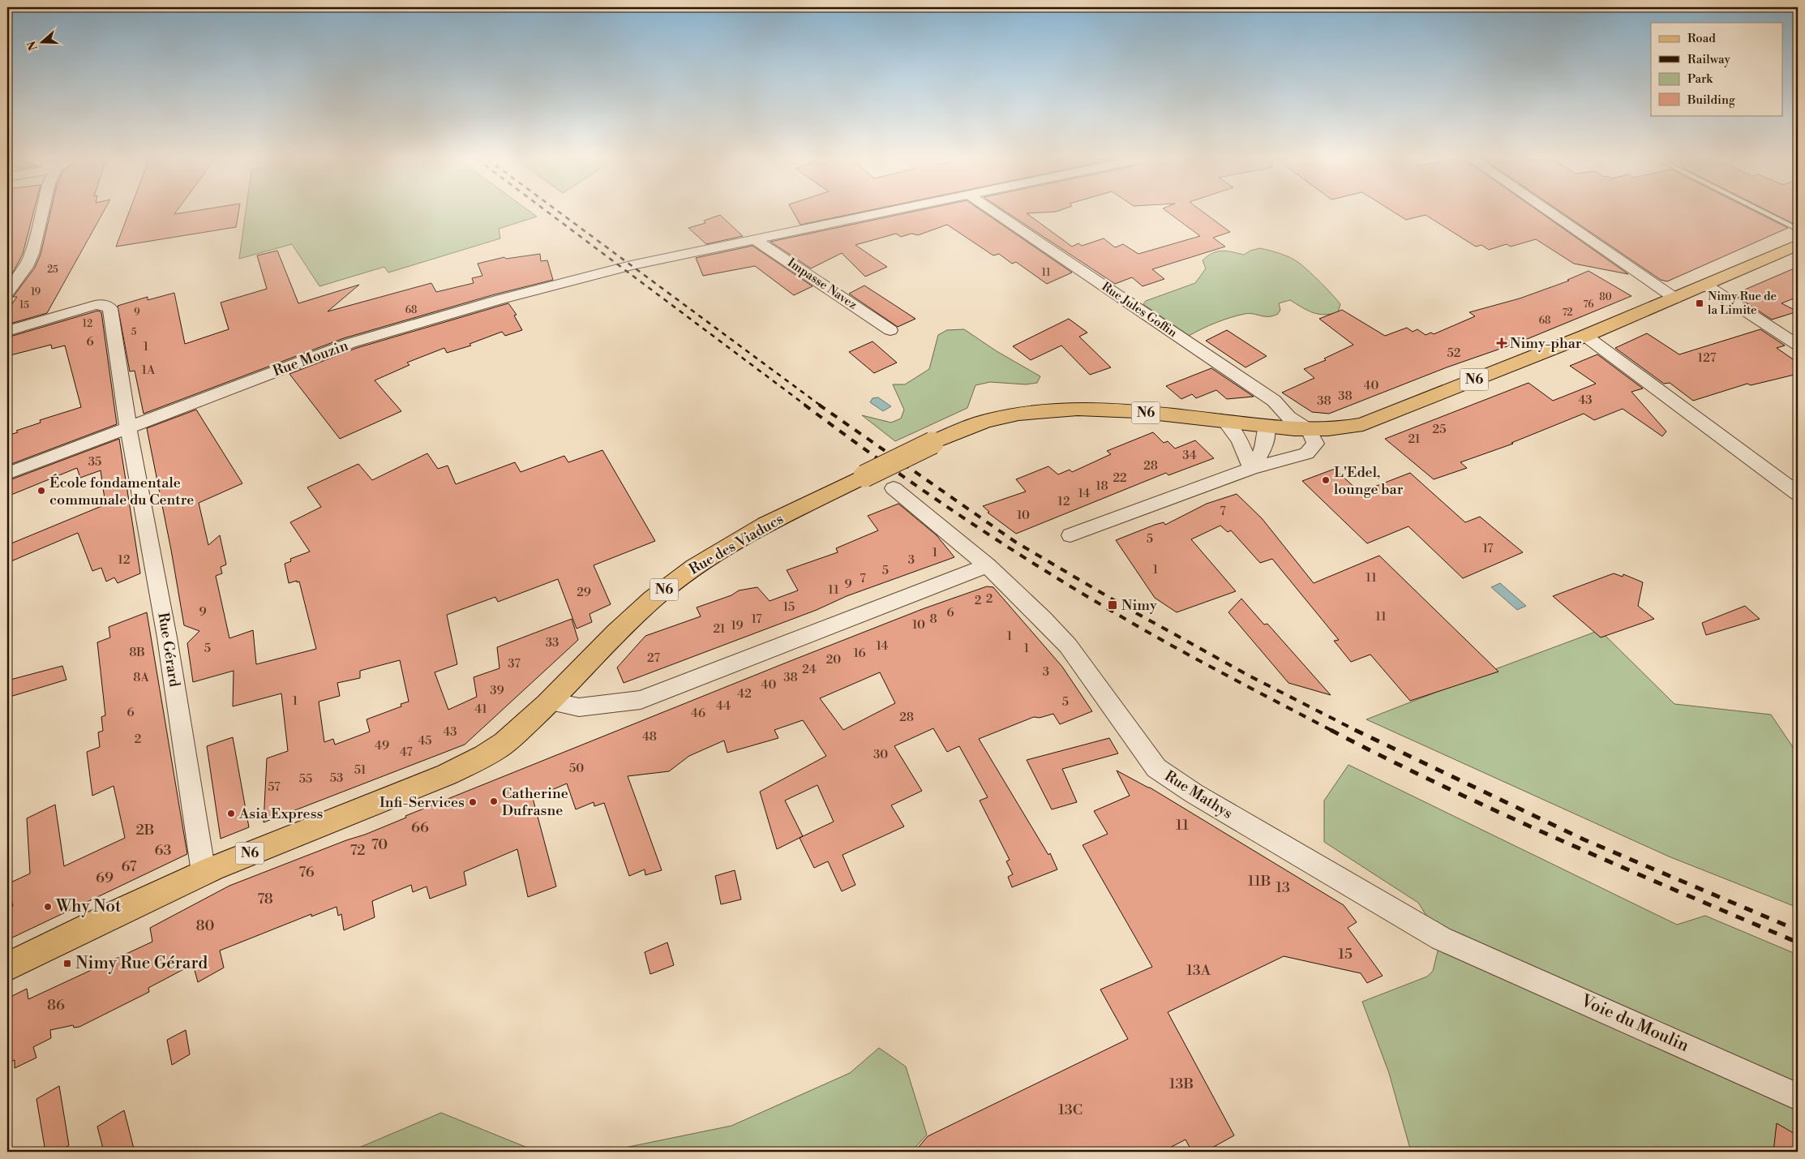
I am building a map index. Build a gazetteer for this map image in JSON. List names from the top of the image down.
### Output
{
  "streets": {
    "main road": ["N6", "Rue des Viaducs"],
    "street": [
      "Impasse Navez",
      "Rue Jules Goffin",
      "Rue Mouzin",
      "Rue Gérard",
      "Rue Mathys",
      "Voie du Moulin"
    ]
  },
  "crossings": [
    ["Impasse Navez", "Rue Mouzin"],
    ["Rue Jules Goffin", "N6"],
    ["Rue Mouzin", "Rue Gérard"],
    ["N6", "Rue des Viaducs"],
    ["Rue des Viaducs", "Rue Gérard"],
    ["Rue Mathys", "Voie du Moulin"]
  ],
  "places": {
    "transit": ["Nimy Rue de la Limite", "Nimy", "Nimy Rue Gérard"],
    "health": ["Nimy-phar"],
    "other": [
      "L'Edel, lounge bar",
      "École fondamentale communale du Centre",
      "Catherine Dufrasne",
      "Infi-Services",
      "Asia Express",
      "Why Not"
    ]
  },
  "house_numbers": [
    "25",
    "11",
    "19",
    "80",
    "76",
    "15",
    "68",
    "9",
    "72",
    "68",
    "12",
    "5",
    "6",
    "1",
    "52",
    "127",
    "1A",
    "40",
    "38",
    "43",
    "38",
    "25",
    "21",
    "34",
    "35",
    "28",
    "22",
    "18",
    "14",
    "12",
    "7",
    "10",
    "5",
    "17",
    "1",
    "12",
    "3",
    "1",
    "5",
    "11",
    "7",
    "9",
    "11",
    "29",
    "2",
    "2",
    "15",
    "9",
    "6",
    "11",
    "17",
    "8",
    "10",
    "19",
    "21",
    "1",
    "33",
    "14",
    "5",
    "1",
    "8B",
    "16",
    "27",
    "20",
    "37",
    "24",
    "3",
    "8A",
    "38",
    "40",
    "39",
    "42",
    "1",
    "5",
    "44",
    "41",
    "6",
    "46",
    "28",
    "43",
    "48",
    "2",
    "45",
    "49",
    "47",
    "30",
    "50",
    "51",
    "53",
    "55",
    "57",
    "11",
    "66",
    "2B",
    "70",
    "63",
    "72",
    "67",
    "76",
    "69",
    "11B",
    "13",
    "78",
    "80",
    "15",
    "13A",
    "86",
    "13B",
    "13C"
  ],
  "legend": [
    "Road",
    "Railway",
    "Park",
    "Building"
  ],
  "north": "left"
}
